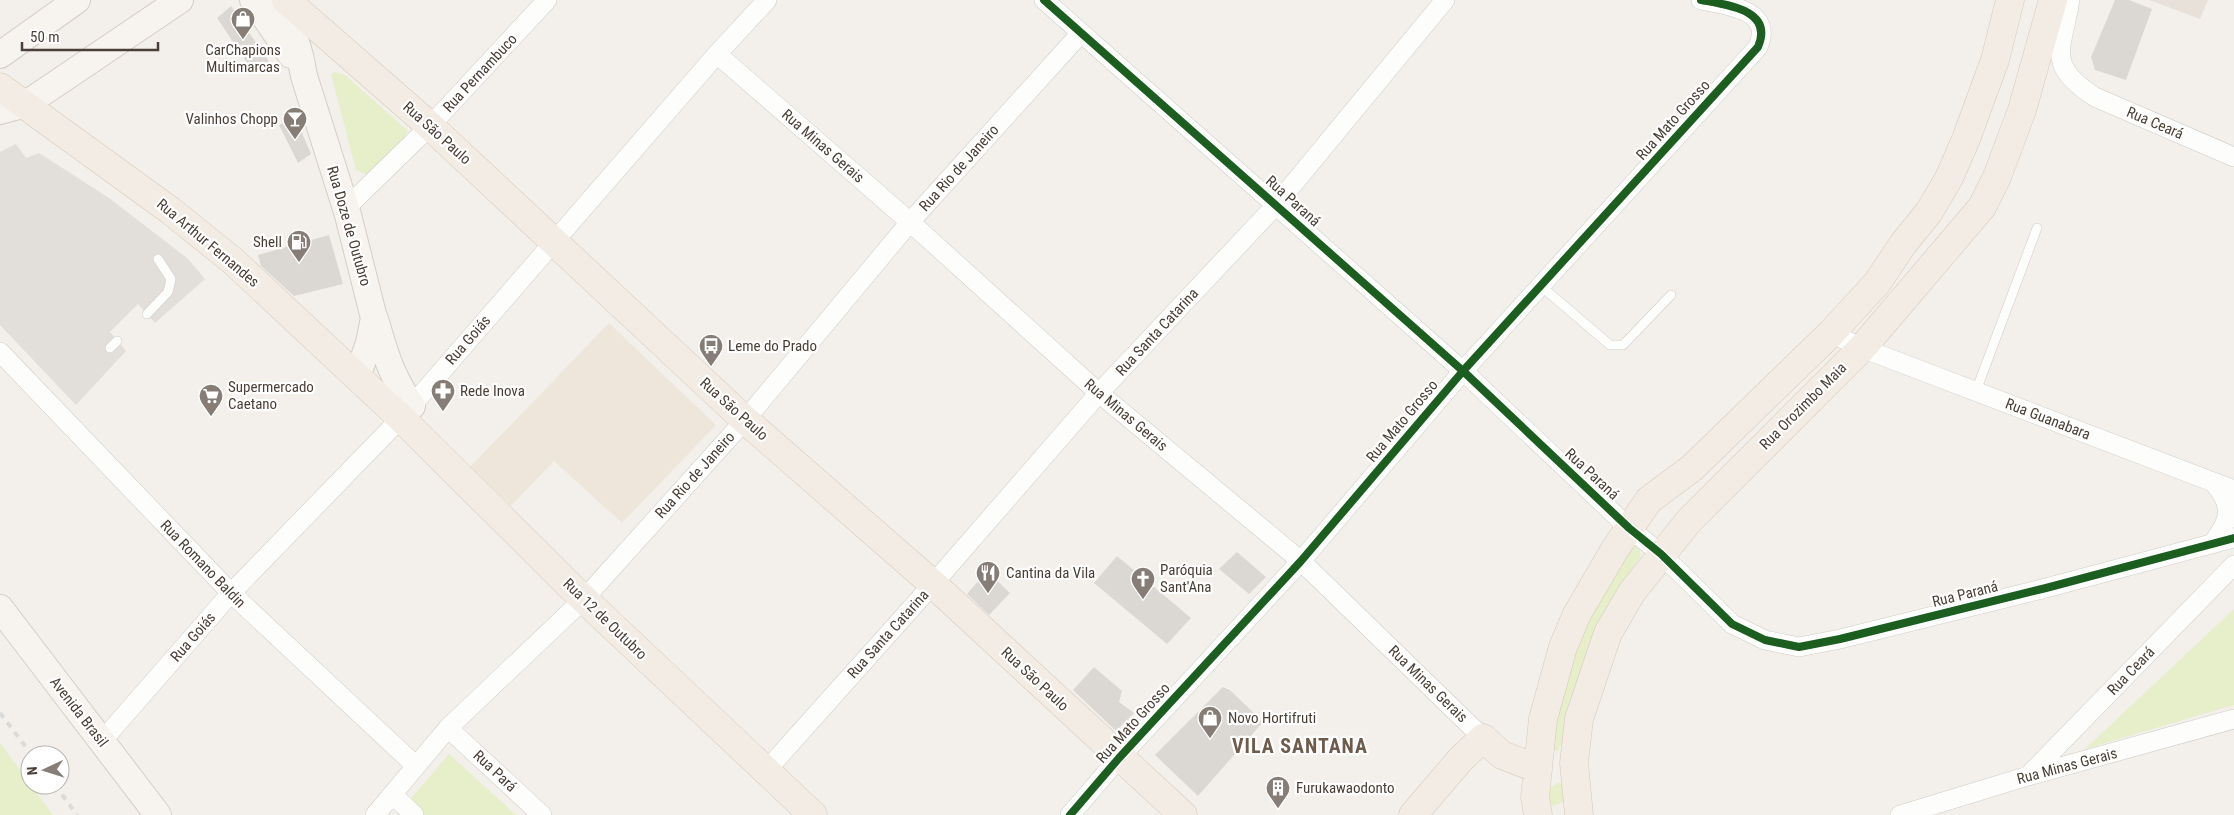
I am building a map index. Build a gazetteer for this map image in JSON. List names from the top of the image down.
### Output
{
  "streets": {
    "main road": [
      "Rua São Paulo",
      "Rua Minas Gerais",
      "Rua Doze de Outubro",
      "Rua Arthur Fernandes",
      "Rua Orozimbo Maia",
      "Rua 12 de Outubro",
      "Avenida Brasil"
    ],
    "street": [
      "Rua Pernambuco",
      "Rua Mato Grosso",
      "Rua Ceará",
      "Rua Rio de Janeiro",
      "Rua Paraná",
      "Rua Santa Catarina",
      "Rua Goiás",
      "Rua Guanabara",
      "Rua Romano Baldin",
      "Rua Pará"
    ]
  },
  "crossings": [
    ["Rua Pernambuco", "Rua São Paulo"],
    ["Rua Pernambuco", "Rua Doze de Outubro"],
    ["Rua Mato Grosso", "Rua São Paulo"],
    ["Rua Mato Grosso", "Rua Minas Gerais"],
    ["Rua Mato Grosso", "Rua Paraná"],
    ["Rua Ceará", "Rua Minas Gerais"],
    ["Rua São Paulo", "Rua Rio de Janeiro"],
    ["Rua São Paulo", "Rua Santa Catarina"],
    ["Rua São Paulo", "Rua Goiás"],
    ["Rua Minas Gerais", "Rua Rio de Janeiro"],
    ["Rua Minas Gerais", "Rua Santa Catarina"],
    ["Rua Minas Gerais", "Rua Goiás"],
    ["Rua Rio de Janeiro", "Rua Paraná"],
    ["Rua Rio de Janeiro", "Rua Romano Baldin"],
    ["Rua Rio de Janeiro", "Rua 12 de Outubro"],
    ["Rua Rio de Janeiro", "Rua Pará"],
    ["Rua Paraná", "Rua Santa Catarina"],
    ["Rua Paraná", "Rua Orozimbo Maia"],
    ["Rua Doze de Outubro", "Rua Arthur Fernandes"],
    ["Rua Arthur Fernandes", "Rua Goiás"],
    ["Rua Arthur Fernandes", "Rua 12 de Outubro"],
    ["Rua Santa Catarina", "Rua 12 de Outubro"],
    ["Rua Goiás", "Rua Romano Baldin"],
    ["Rua Goiás", "Rua 12 de Outubro"],
    ["Rua Goiás", "Avenida Brasil"],
    ["Rua Orozimbo Maia", "Rua Guanabara"]
  ],
  "districts": ["VILA SANTANA"],
  "places": {
    "shop": ["CarChapions Multimarcas", "Novo Hortifruti"],
    "bar": ["Valinhos Chopp"],
    "fuel station": ["Shell"],
    "bus stop": ["Leme do Prado"],
    "pharmacy": ["Rede Inova"],
    "supermarket": ["Supermercado Caetano"],
    "restaurant": ["Cantina da Vila"],
    "church": ["Paróquia Sant'Ana"],
    "building": ["Furukawaodonto"]
  },
  "scale_bar": "50 m",
  "north": "left"
}
